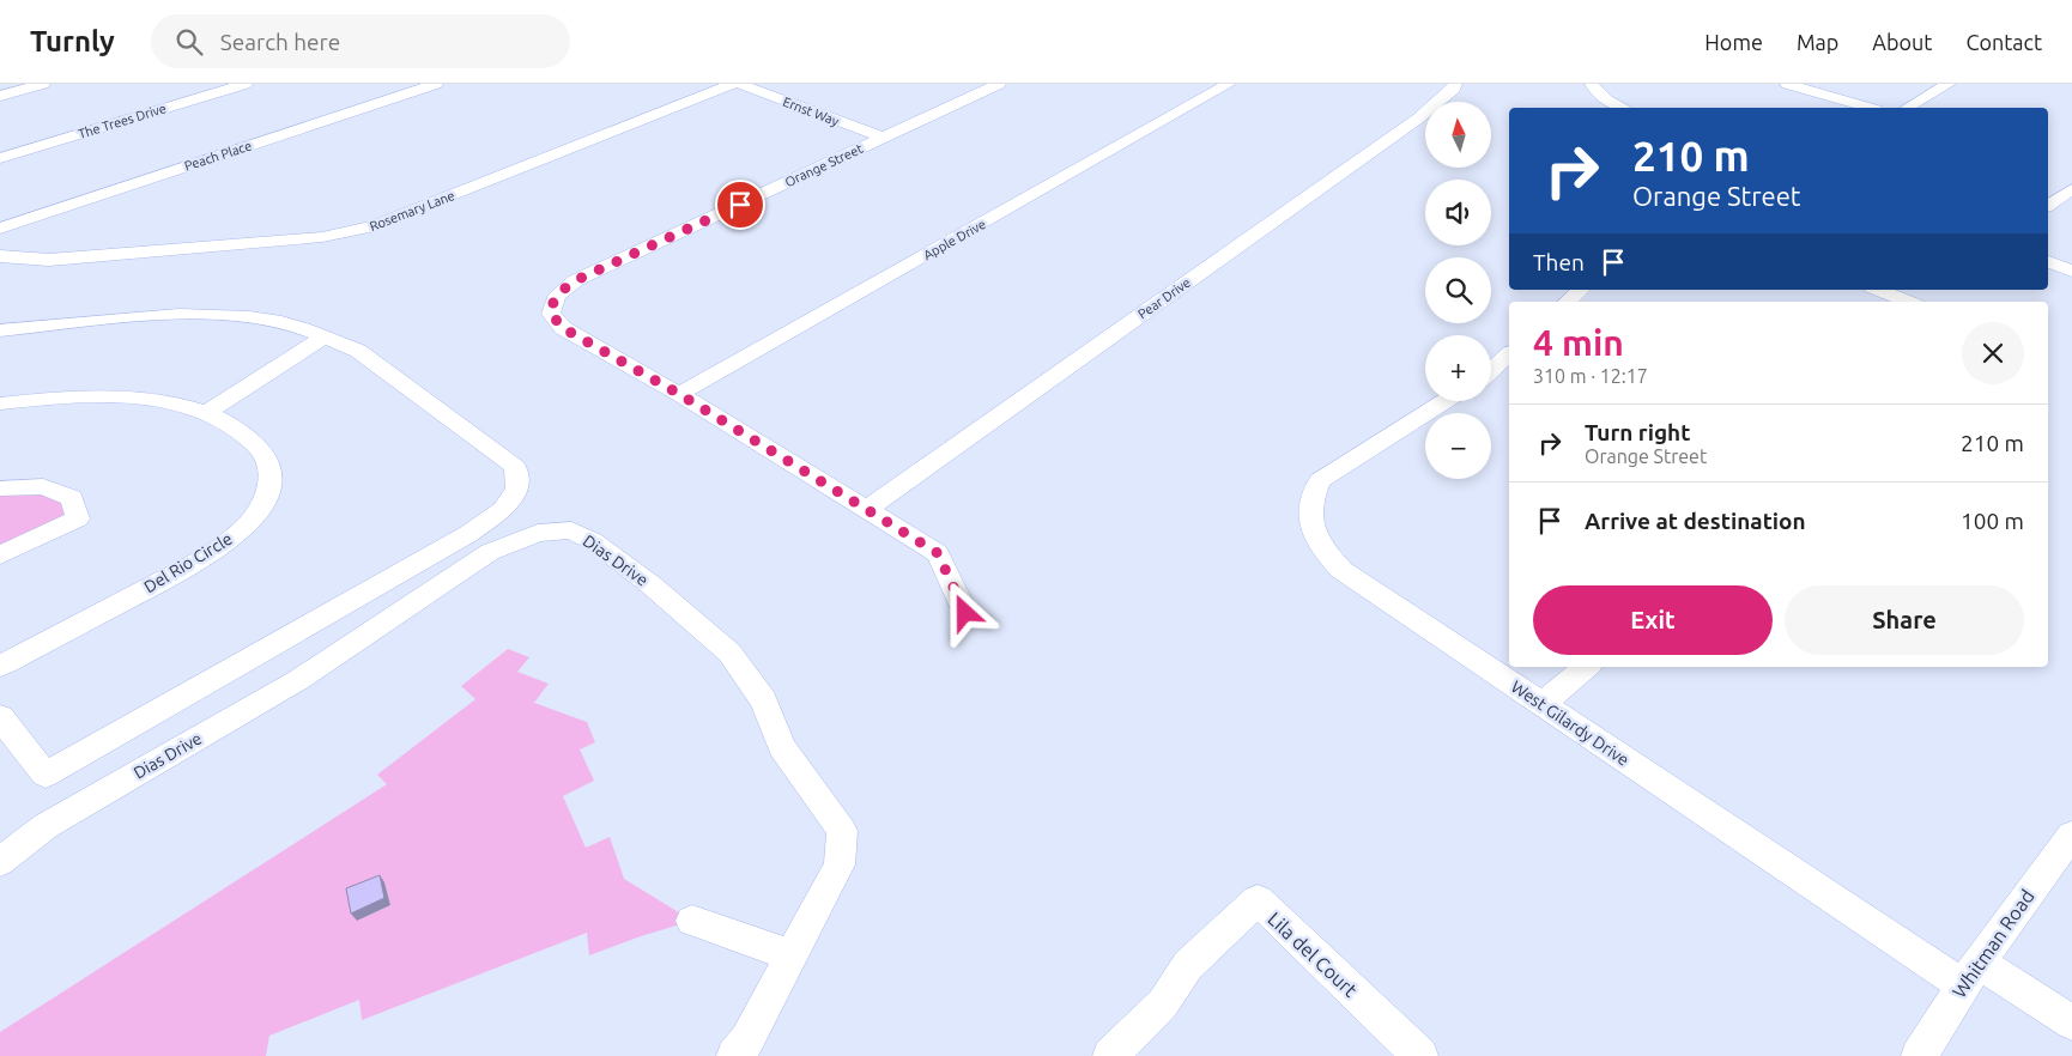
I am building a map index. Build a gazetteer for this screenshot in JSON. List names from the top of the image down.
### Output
{
  "streets": {
    "street": [
      "Ernst Way",
      "The Trees Drive",
      "Peach Place",
      "Orange Street",
      "Rosemary Lane",
      "Apple Drive",
      "Pear Drive",
      "Dias Drive",
      "Del Rio Circle",
      "West Gilardy Drive",
      "Whitman Road",
      "Lila del Court"
    ]
  },
  "crossings": [
    ["Ernst Way", "Orange Street"],
    ["Orange Street", "Apple Drive"],
    ["Orange Street", "Pear Drive"],
    ["West Gilardy Drive", "Whitman Road"]
  ],
  "north": "top",
  "page": {
    "header": "Turnly",
    "search": "Search here",
    "nav": [
      "Home",
      "Map",
      "About",
      "Contact"
    ],
    "map_buttons": ["+", "−"],
    "turn": ["210 m", "Orange Street"],
    "then": "Then",
    "heading": ["4 min", "310 m · 12:17"],
    "list": [
      {
        "name": "Turn right",
        "note": "Orange Street",
        "value": "210 m"
      },
      {
        "name": "Arrive at destination",
        "value": "100 m"
      }
    ],
    "buttons": ["Exit", "Share"]
  }
}
